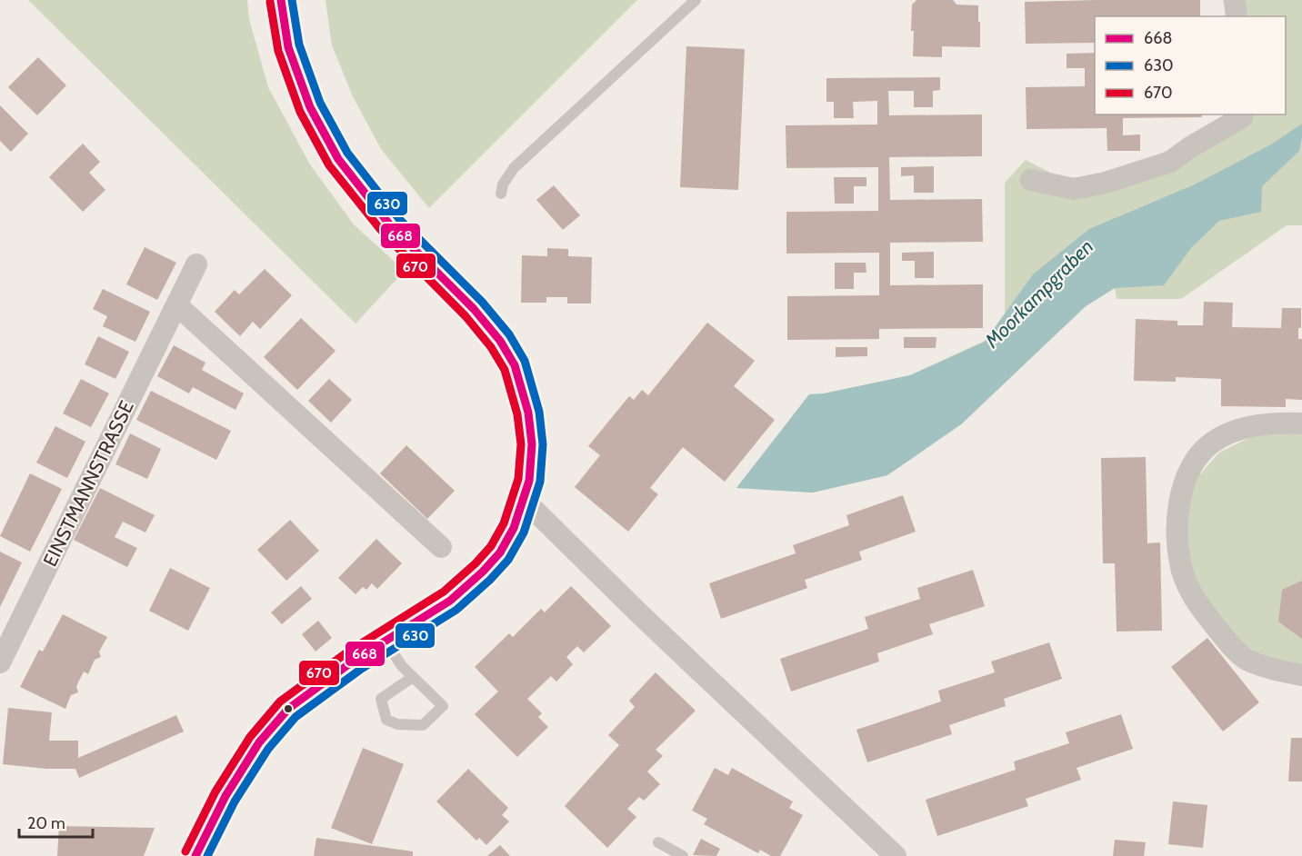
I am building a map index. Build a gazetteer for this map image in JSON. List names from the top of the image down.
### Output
{
  "streets": {
    "street": ["EINSTMANNSTRASSE"]
  },
  "water": ["Moorkampgraben"],
  "lines": ["transit line 668", "transit line 630", "transit line 670"],
  "legend": ["668", "630", "670"],
  "scale_bar": "20 m"
}
